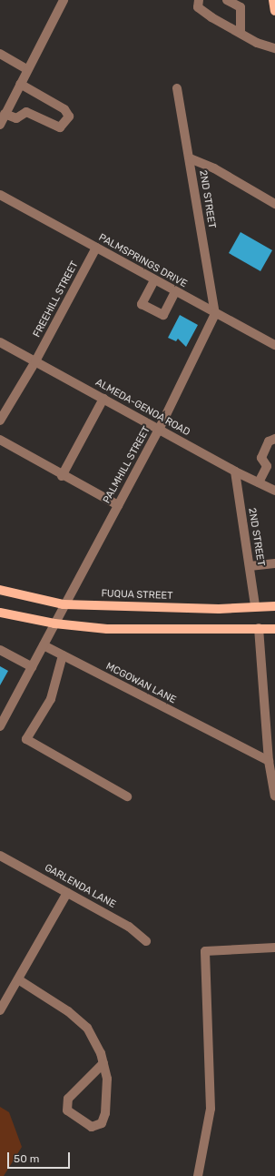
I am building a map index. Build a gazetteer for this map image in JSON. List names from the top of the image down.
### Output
{
  "streets": {
    "main road": ["FUQUA STREET"],
    "street": [
      "2ND STREET",
      "PALMSPRINGS DRIVE",
      "FREEHILL STREET",
      "ALMEDA-GENOA ROAD",
      "PALMHILL STREET",
      "MCGOWAN LANE",
      "GARLENDA LANE"
    ]
  },
  "crossings": [
    ["2ND STREET", "PALMSPRINGS DRIVE"],
    ["2ND STREET", "ALMEDA-GENOA ROAD"],
    ["2ND STREET", "PALMHILL STREET"],
    ["2ND STREET", "FUQUA STREET"],
    ["PALMSPRINGS DRIVE", "FREEHILL STREET"],
    ["PALMSPRINGS DRIVE", "PALMHILL STREET"],
    ["FREEHILL STREET", "ALMEDA-GENOA ROAD"],
    ["ALMEDA-GENOA ROAD", "PALMHILL STREET"],
    ["PALMHILL STREET", "FUQUA STREET"]
  ],
  "scale_bar": "50 m"
}
